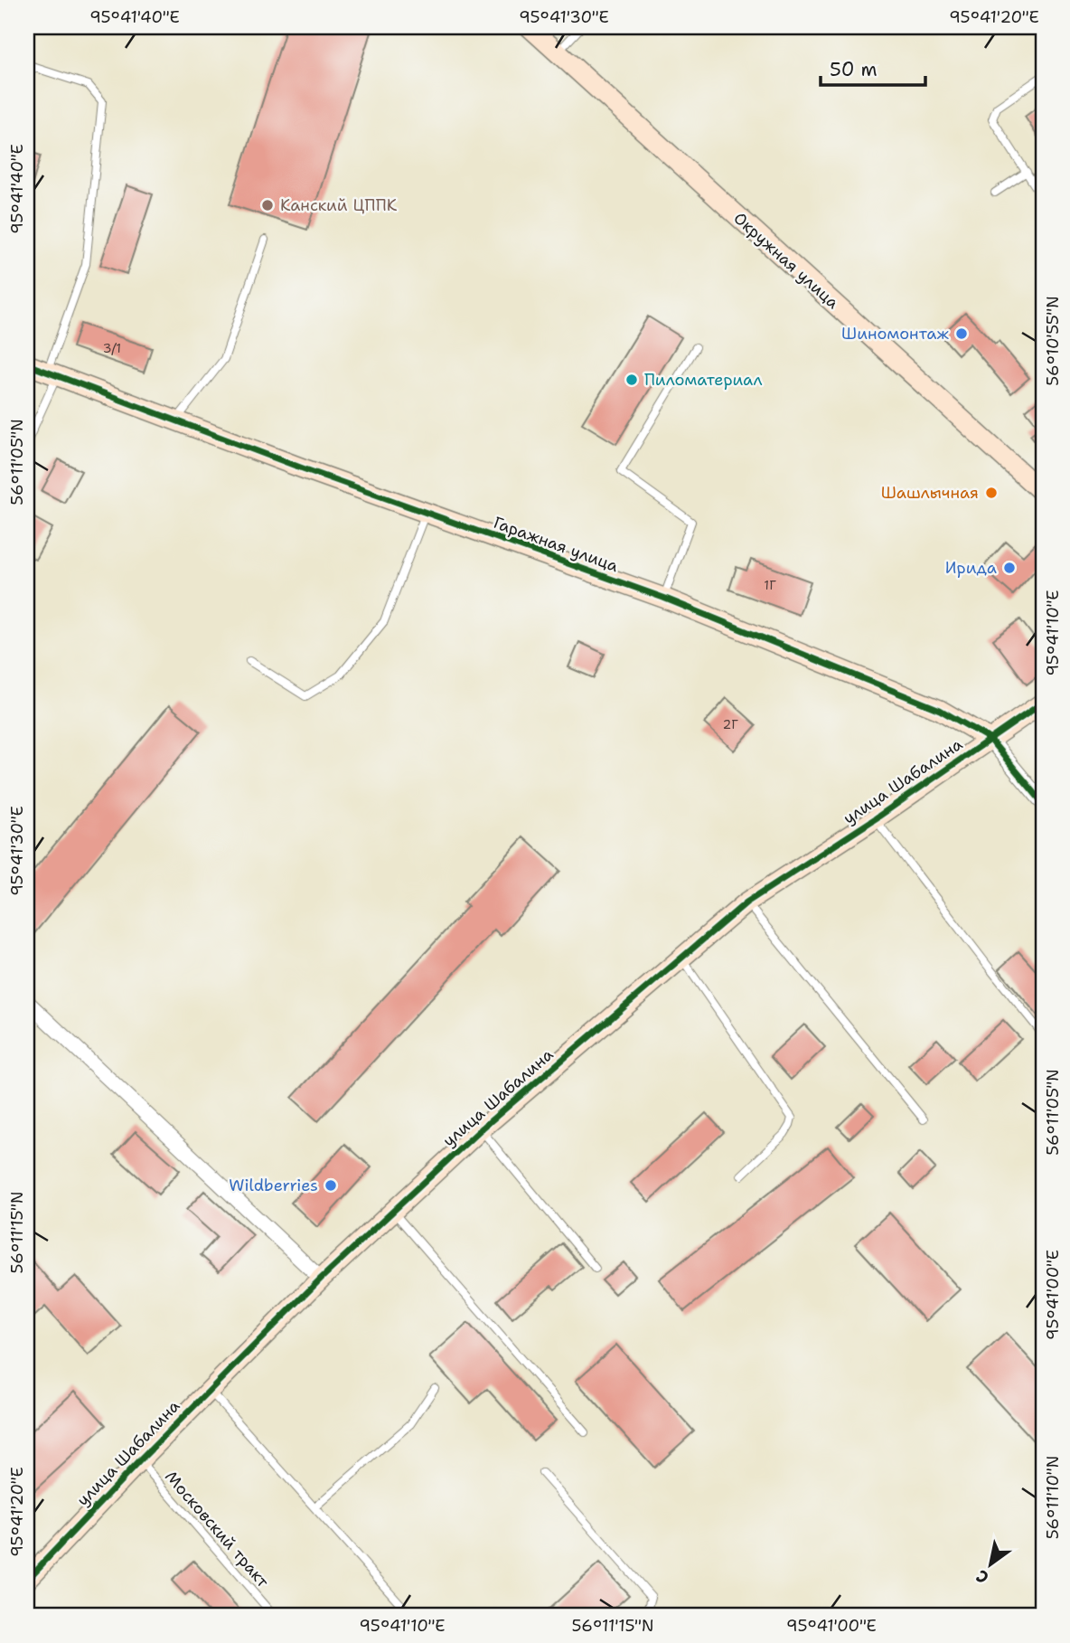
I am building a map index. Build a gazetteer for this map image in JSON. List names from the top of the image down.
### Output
{
  "streets": {
    "street": ["Окружная улица", "Гаражная улица", "улица Шабалина"],
    "lane": ["Московский тракт"]
  },
  "crossings": [
    ["Гаражная улица", "улица Шабалина"],
    ["улица Шабалина", "Московский тракт"]
  ],
  "places": [
    "Канский ЦППК",
    "Шиномонтаж",
    "Пиломатериал",
    "Шашлычная",
    "Ирида",
    "Wildberries"
  ],
  "house_numbers": ["3/1", "1Г", "2Г"],
  "scale_bar": "50 m",
  "north": "bottom left",
  "coordinates": [
    "95°41'40\"E",
    "95°41'30\"E",
    "95°41'20\"E",
    "56°10'55\"N",
    "56°11'05\"N",
    "95°41'10\"E",
    "56°11'15\"N",
    "95°41'00\"E",
    "56°11'10\"N"
  ]
}
